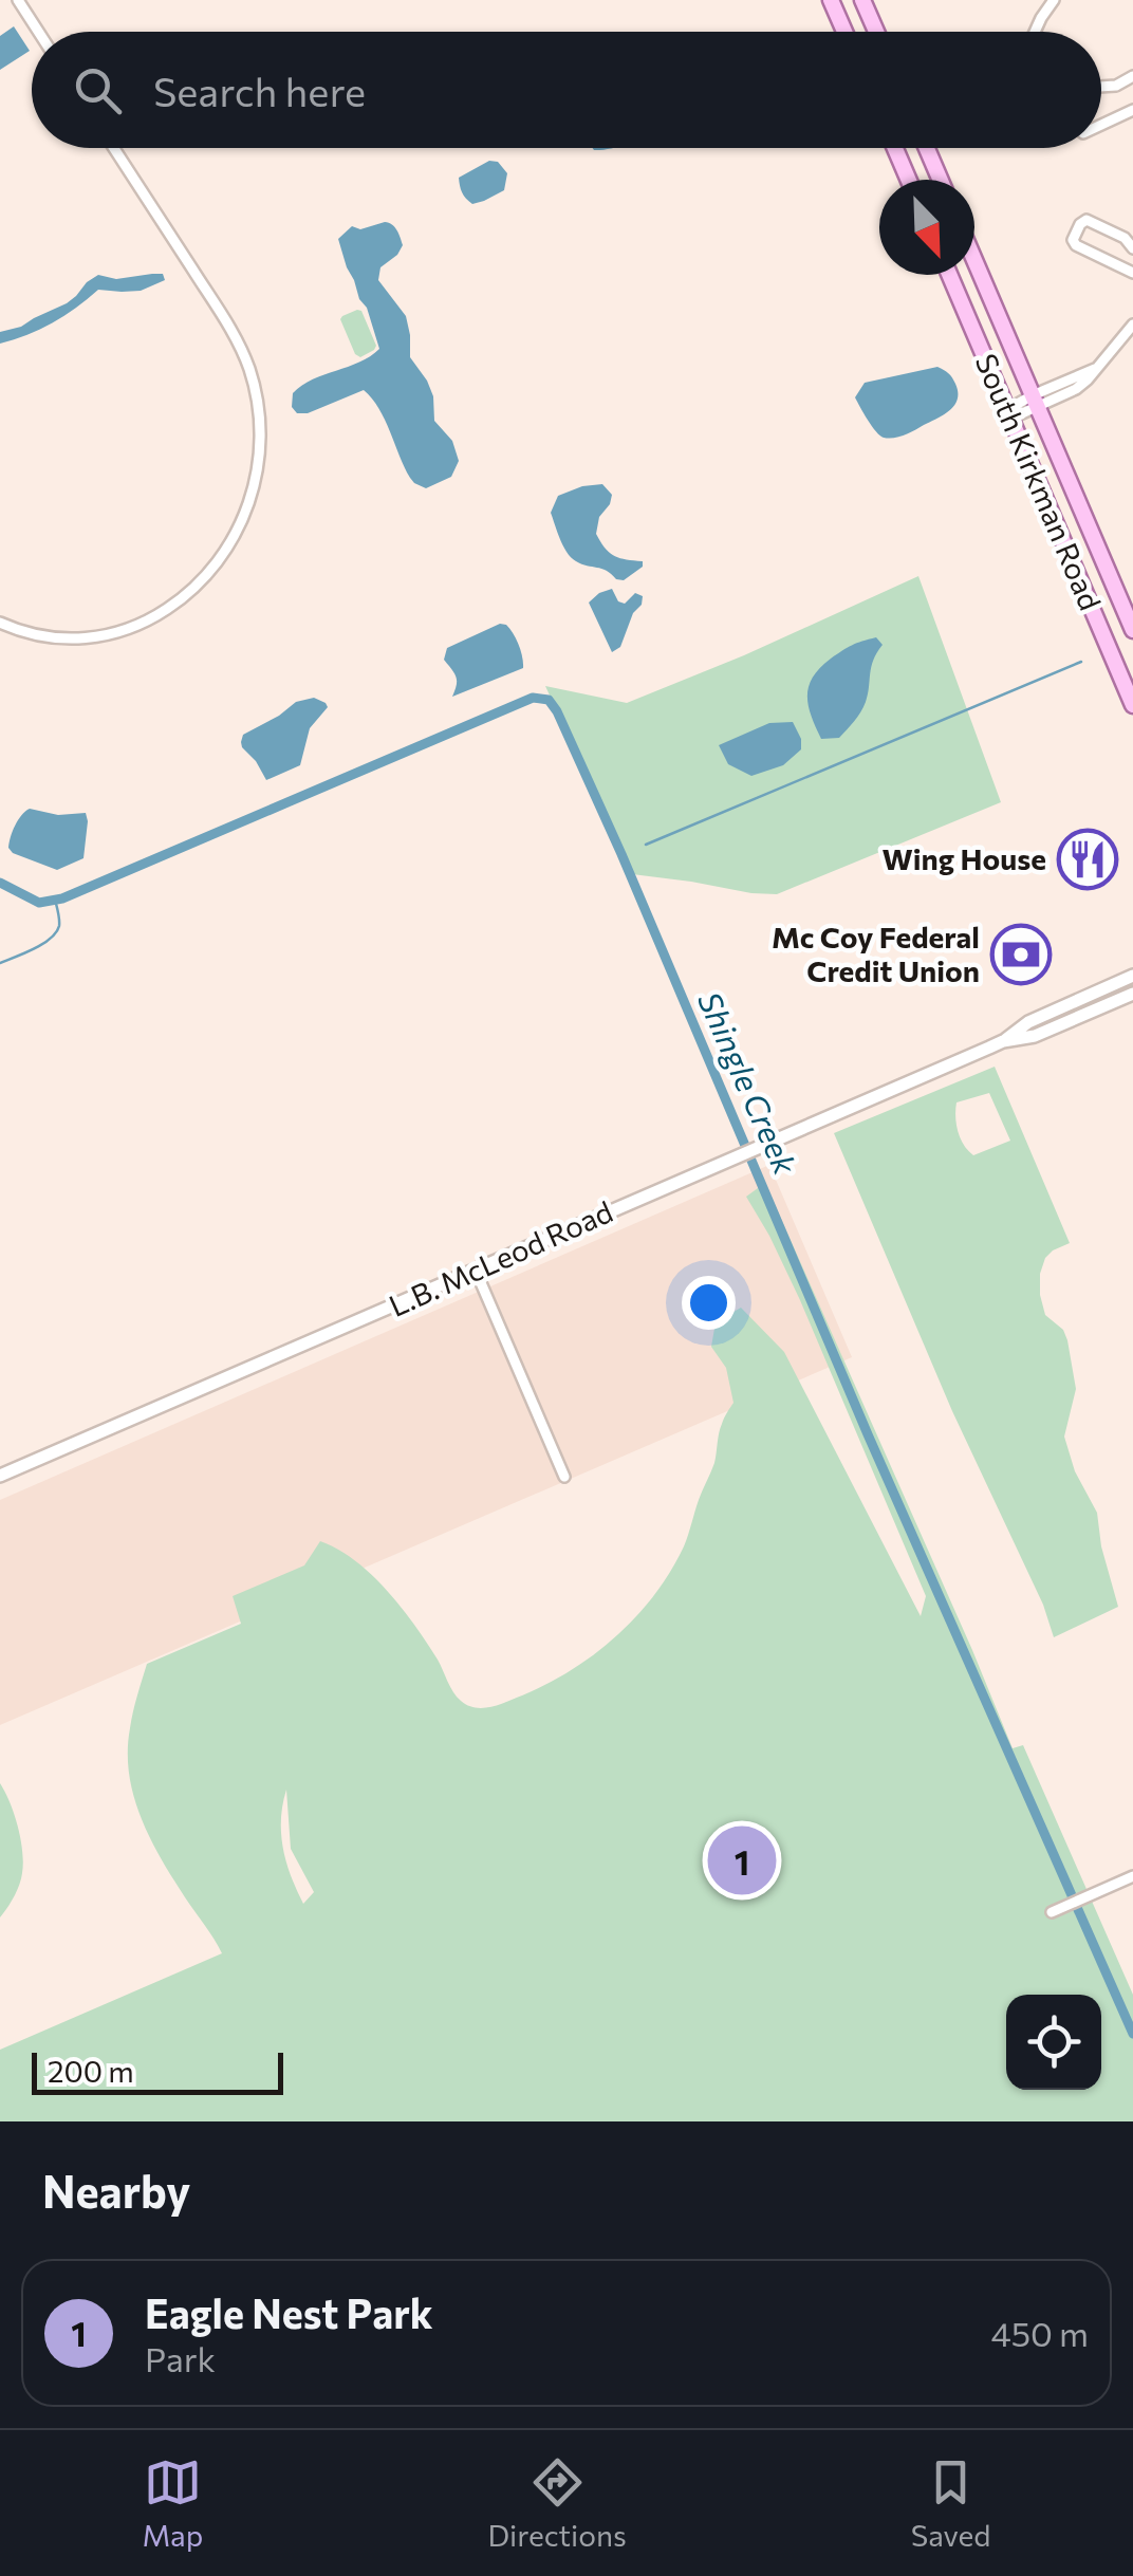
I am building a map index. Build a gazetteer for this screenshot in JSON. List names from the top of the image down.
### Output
{
  "streets": {
    "main road": ["South Kirkman Road"],
    "street": ["L.B. McLeod Road"]
  },
  "water": ["Shingle Creek"],
  "places": {
    "restaurant": ["Wing House"],
    "bank": ["Mc Coy Federal Credit Union"]
  },
  "scale_bar": "200 m",
  "north": "bottom right",
  "page": {
    "search": "Search here",
    "pins": "1",
    "scale": "200 m",
    "heading": "Nearby",
    "list": [
      {
        "mark": "1",
        "name": "Eagle Nest Park",
        "note": "Park",
        "value": "450 m"
      }
    ],
    "nav": ["Map", "Directions", "Saved"]
  }
}
